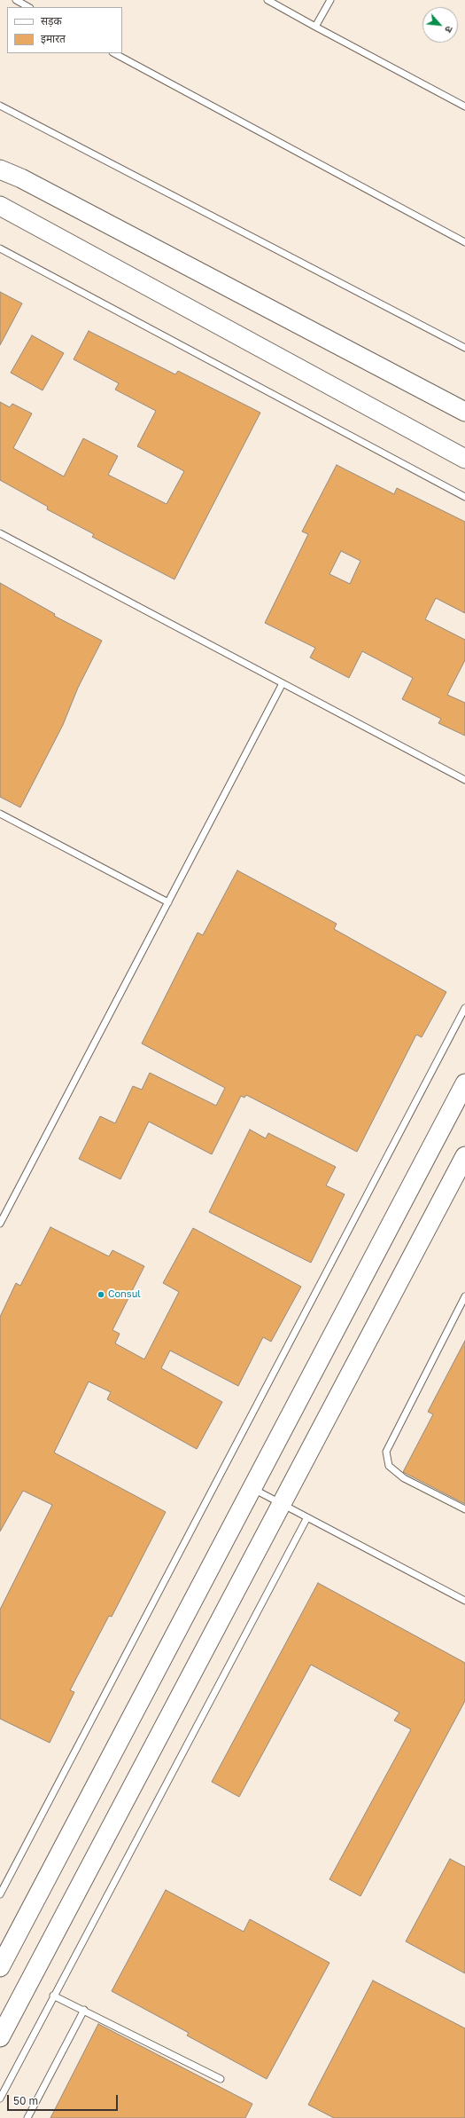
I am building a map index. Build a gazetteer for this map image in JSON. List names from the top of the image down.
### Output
{
  "places": ["Consul"],
  "legend": ["सड़क", "इमारत"],
  "scale_bar": "50 m",
  "north": "bottom right"
}
